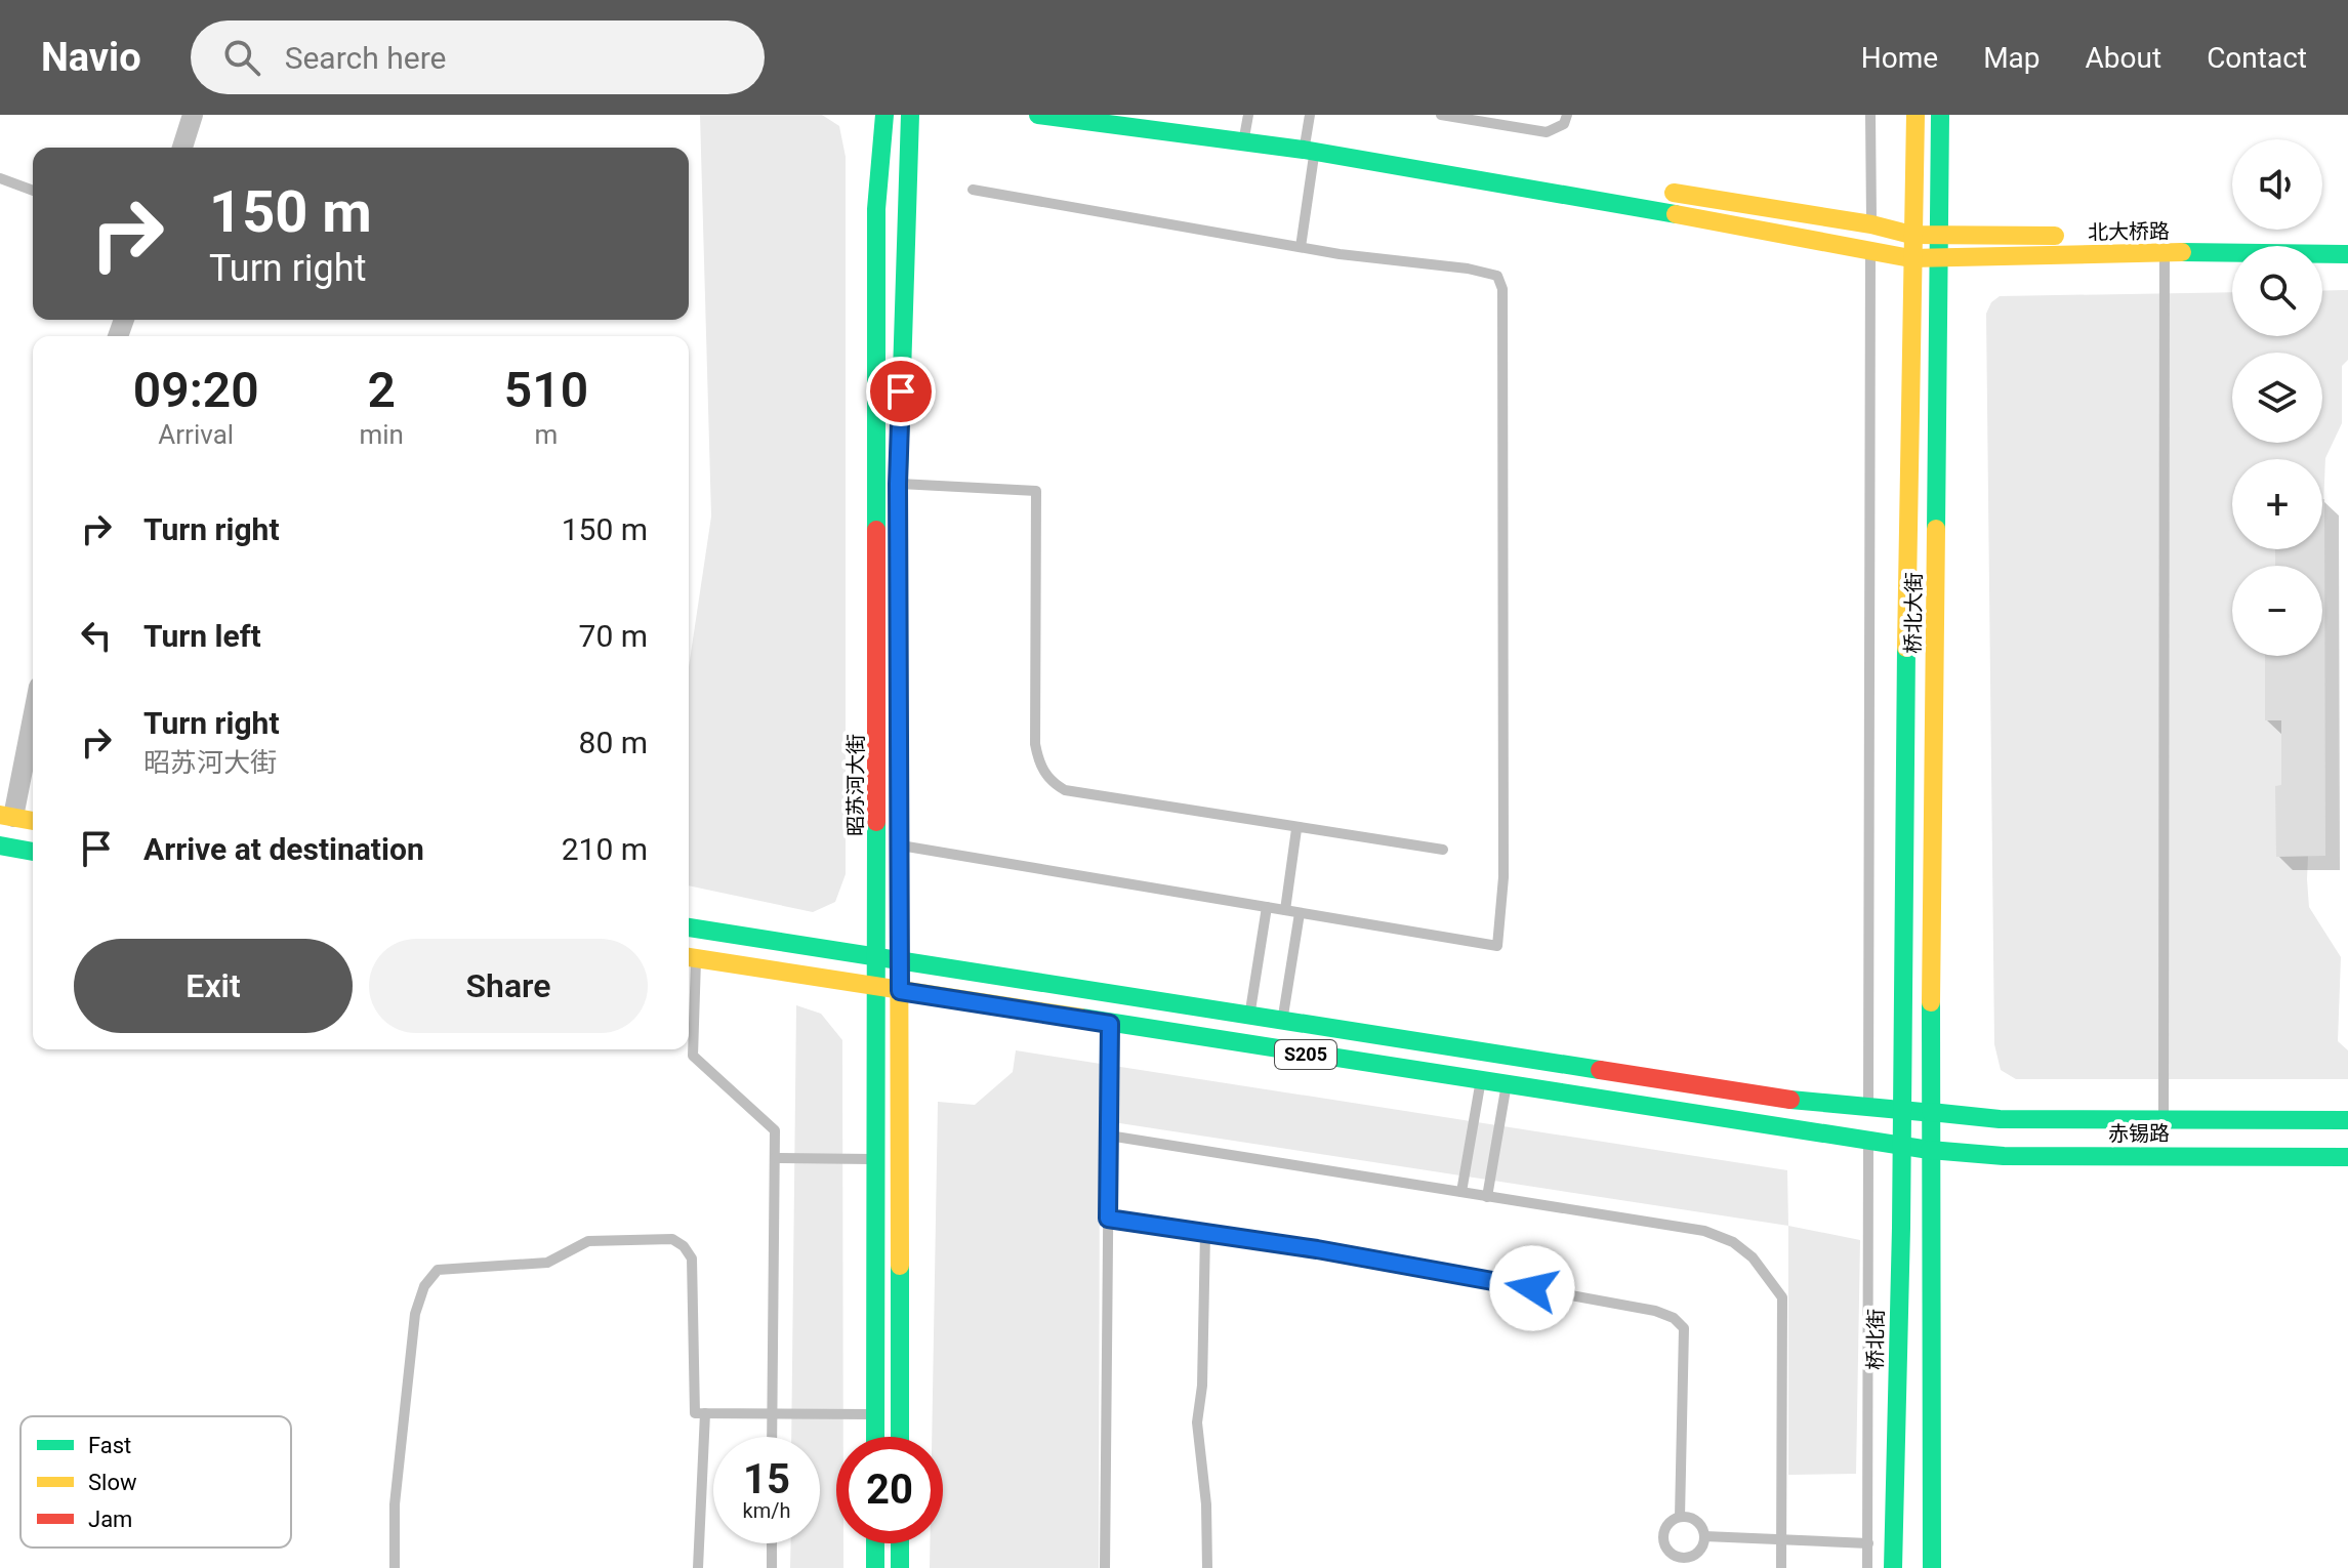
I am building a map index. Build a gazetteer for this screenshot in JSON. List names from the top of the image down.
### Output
{
  "streets": {
    "main road": [
      "北大桥路",
      "桥北大街",
      "昭苏河大街",
      "S205",
      "赤锡路",
      "桥北街"
    ]
  },
  "crossings": [
    ["北大桥路", "桥北大街"],
    ["桥北大街", "S205"],
    ["桥北大街", "赤锡路"],
    ["桥北大街", "桥北街"],
    ["昭苏河大街", "S205"],
    ["S205", "赤锡路"],
    ["S205", "桥北街"]
  ],
  "legend": ["Fast", "Slow", "Jam"],
  "page": {
    "header": "Navio",
    "search": "Search here",
    "nav": [
      "Home",
      "Map",
      "About",
      "Contact"
    ],
    "map_buttons": ["+", "−"],
    "turn": ["150 m", "Turn right"],
    "eta": [
      "09:20",
      "Arrival",
      "2",
      "min",
      "510",
      "m"
    ],
    "list": [
      {
        "name": "Turn right",
        "value": "150 m"
      },
      {
        "name": "Turn left",
        "value": "70 m"
      },
      {
        "name": "Turn right",
        "note": "昭苏河大街",
        "value": "80 m"
      },
      {
        "name": "Arrive at destination",
        "value": "210 m"
      }
    ],
    "buttons": ["Exit", "Share"],
    "speed": "15 km/h",
    "limit": "20"
  }
}
